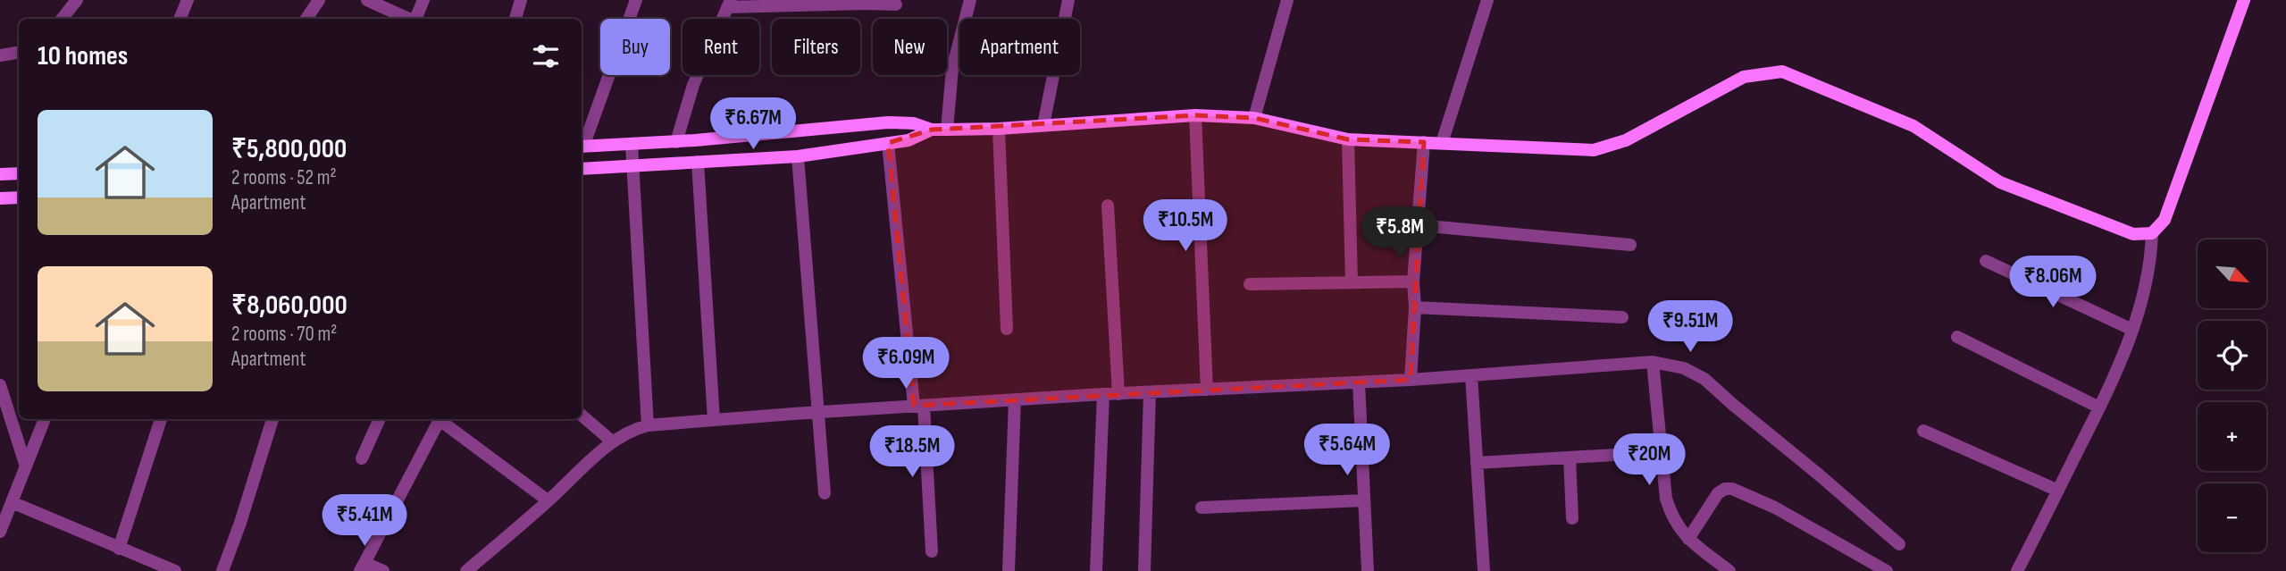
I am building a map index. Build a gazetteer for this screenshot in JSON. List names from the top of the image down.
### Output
{
  "north": "bottom right",
  "page": {
    "chip": [
      "Buy",
      "Rent",
      "Filters",
      "New",
      "Apartment"
    ],
    "heading": "10 homes",
    "list": [
      {
        "name": "₹5,800,000",
        "note": "2 rooms · 52 m² · Apartment"
      },
      {
        "name": "₹8,060,000",
        "note": "2 rooms · 70 m² · Apartment"
      }
    ],
    "price": [
      "₹6.67M",
      "₹10.5M",
      "₹5.8M",
      "₹8.06M",
      "₹9.51M",
      "₹6.09M",
      "₹5.64M",
      "₹18.5M",
      "₹20M",
      "₹5.41M"
    ],
    "map_buttons": ["+", "−"]
  }
}
